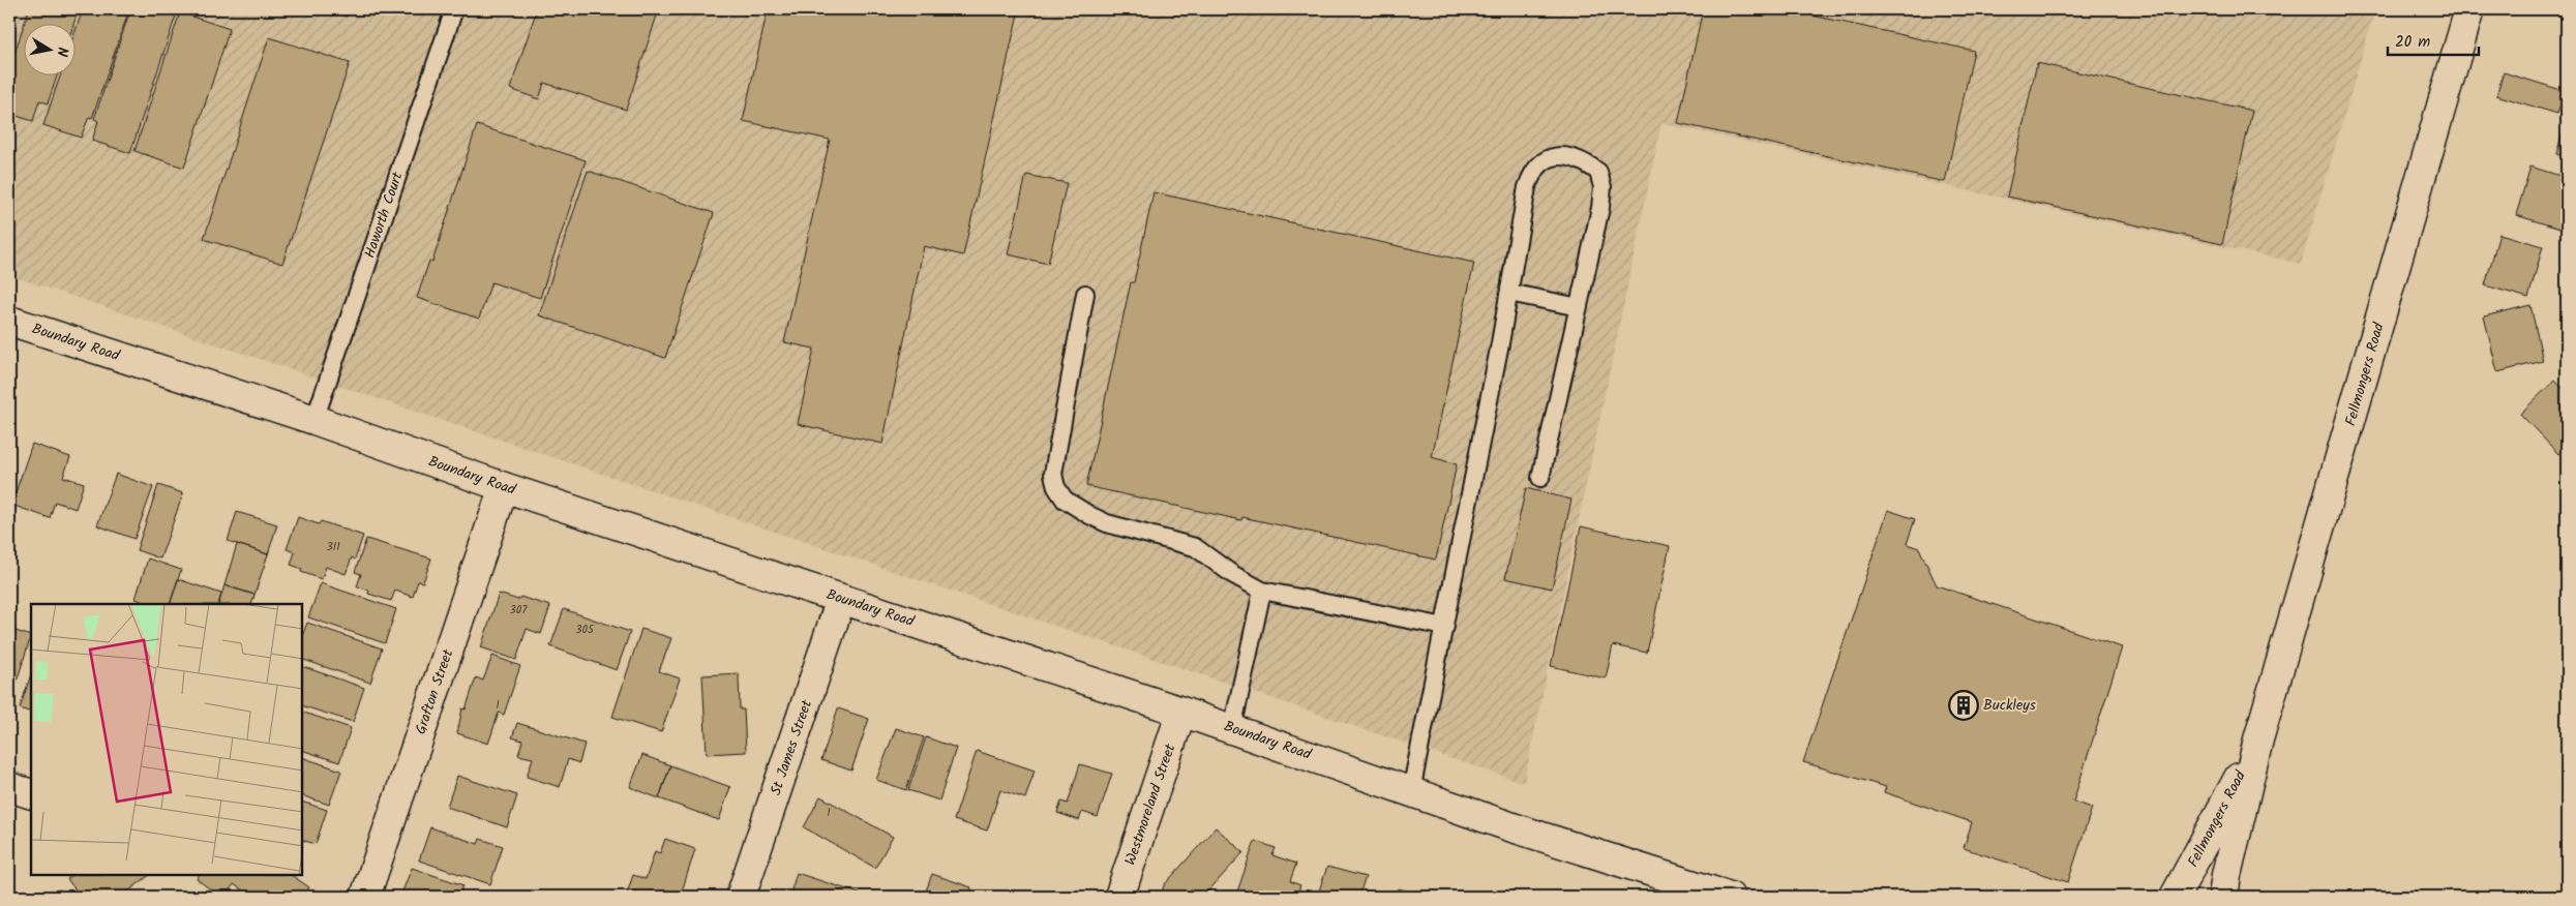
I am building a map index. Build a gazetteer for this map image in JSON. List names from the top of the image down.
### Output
{
  "streets": {
    "street": [
      "Boundary Road",
      "Fellmongers Road",
      "Grafton Street",
      "St James Street",
      "Westmoreland Street"
    ],
    "lane": ["Haworth Court"]
  },
  "crossings": [
    ["Haworth Court", "Boundary Road"],
    ["Boundary Road", "Grafton Street"],
    ["Boundary Road", "St James Street"],
    ["Boundary Road", "Westmoreland Street"]
  ],
  "places": {
    "building": ["Buckleys"]
  },
  "house_numbers": [
    "311",
    "307",
    "305",
    "1",
    "1"
  ],
  "scale_bar": "20 m",
  "north": "right"
}
